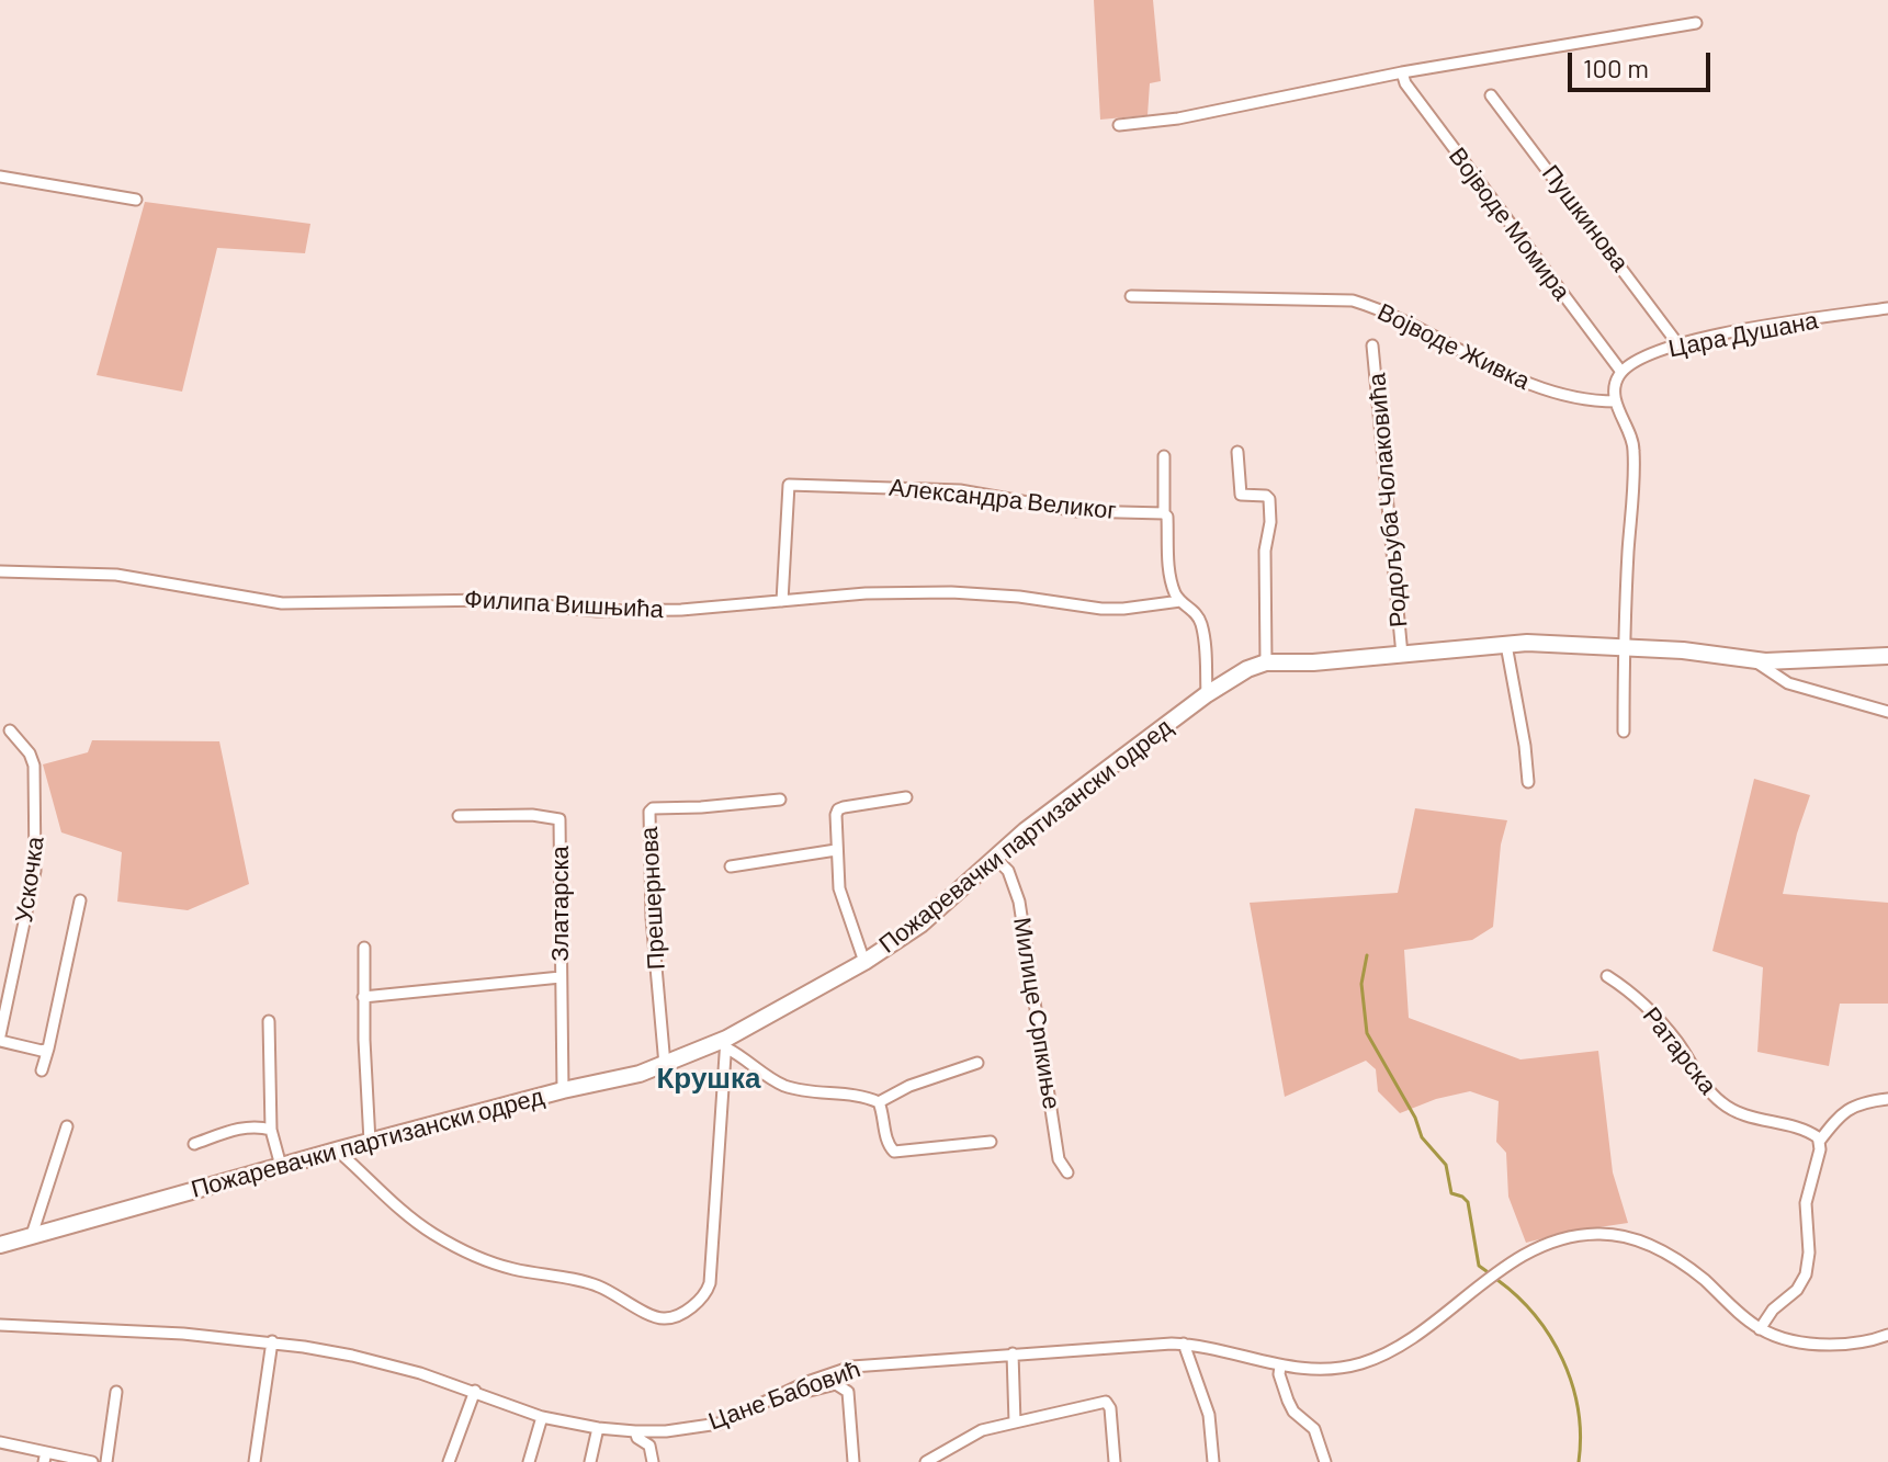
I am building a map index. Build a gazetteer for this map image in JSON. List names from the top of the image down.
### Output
{
  "streets": {
    "street": [
      "Пушкинова",
      "Војводе Момира",
      "Цара Душана",
      "Војводе Живка",
      "Александра Великог",
      "Родољуба Чолаковића",
      "Филипа Вишњића",
      "Пожаревачки партизански одред",
      "Ускочка",
      "Прешернова",
      "Златарска",
      "Милице Српкиње",
      "Ратарска",
      "Цане Бабовић"
    ]
  },
  "crossings": [
    ["Пушкинова", "Цара Душана"],
    ["Војводе Момира", "Цара Душана"],
    ["Александра Великог", "Филипа Вишњића"],
    ["Родољуба Чолаковића", "Пожаревачки партизански одред"],
    ["Пожаревачки партизански одред", "Прешернова"],
    ["Пожаревачки партизански одред", "Златарска"],
    ["Пожаревачки партизански одред", "Милице Српкиње"]
  ],
  "districts": ["Крушка"],
  "scale_bar": "100 m"
}
